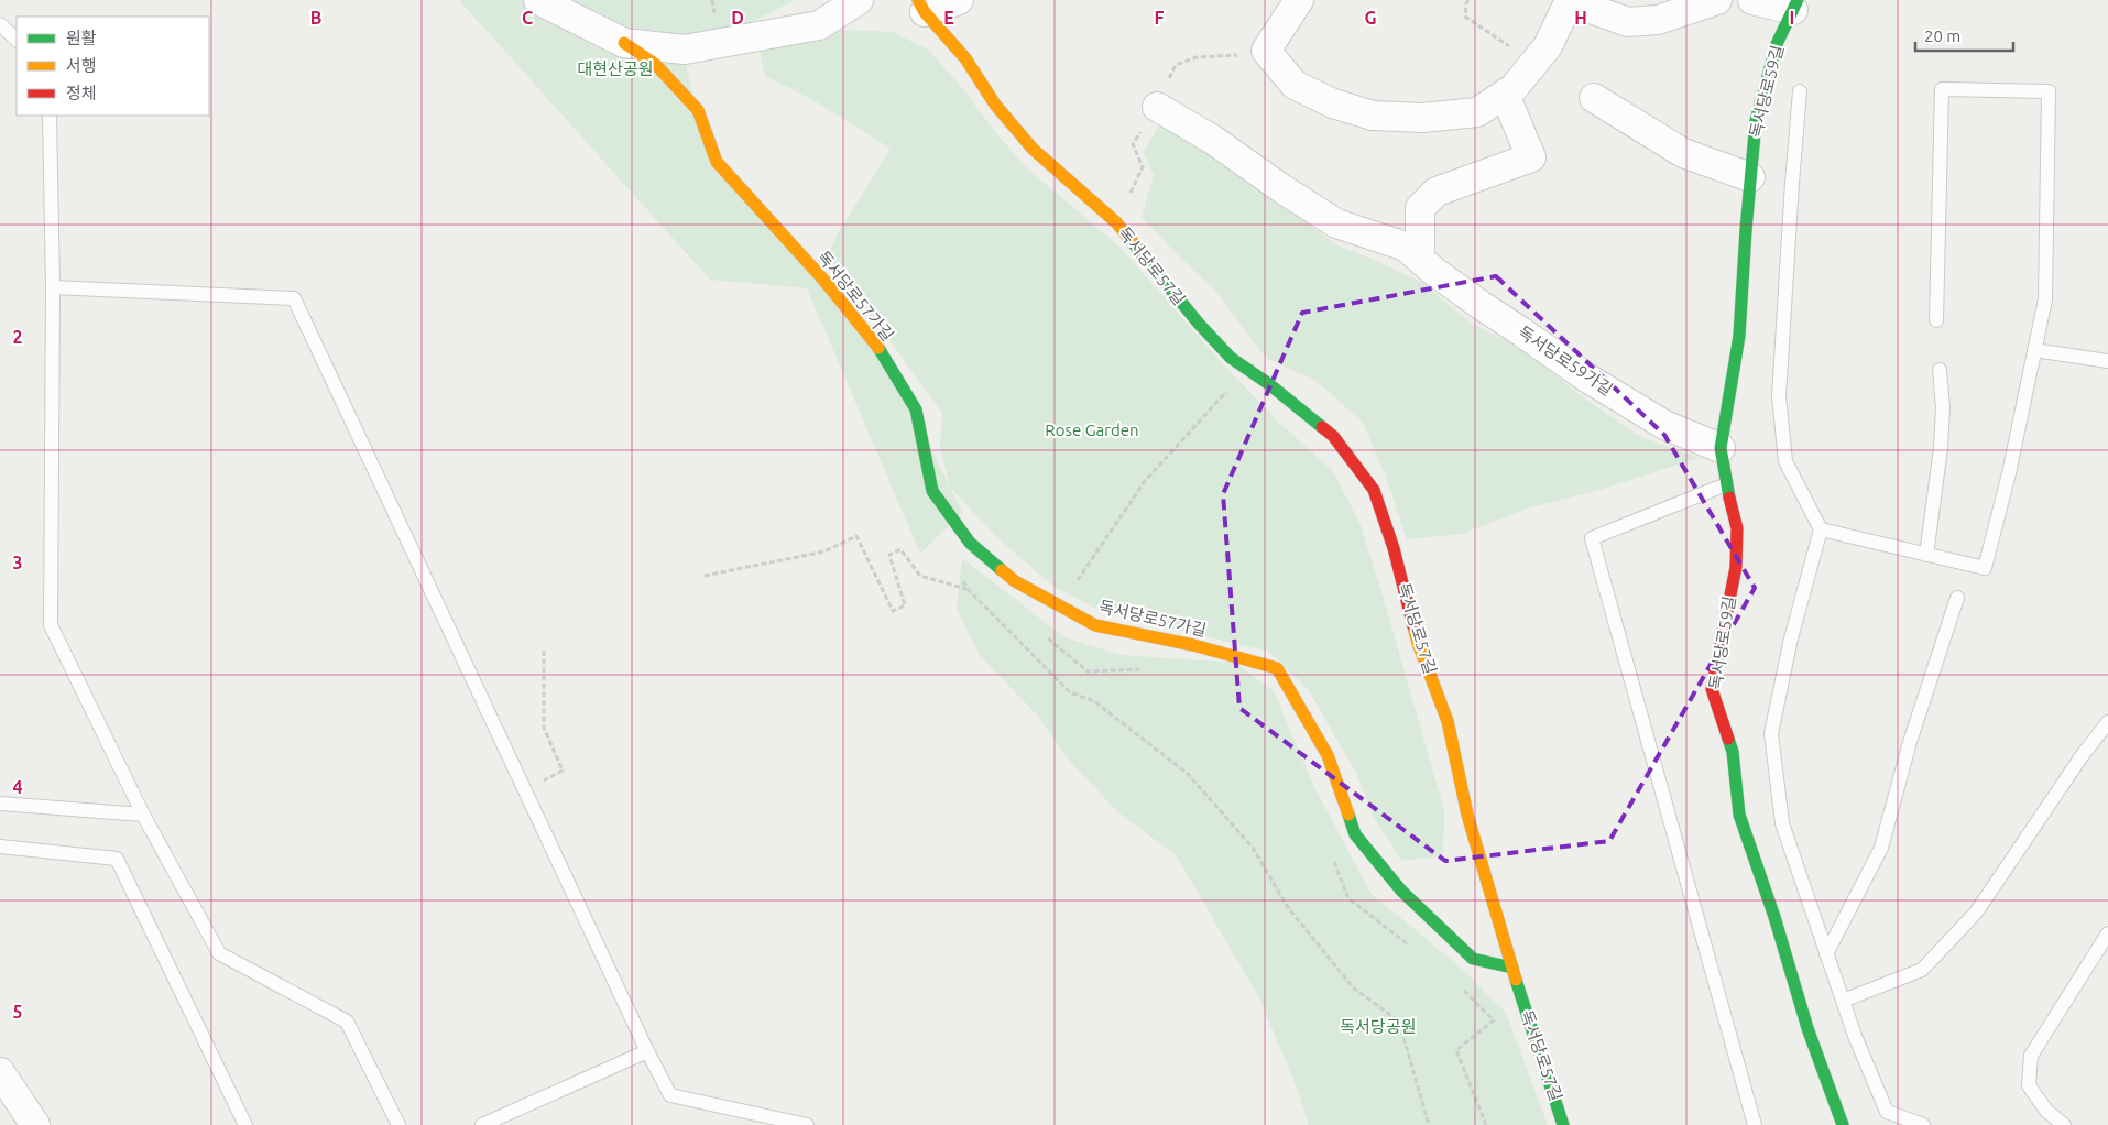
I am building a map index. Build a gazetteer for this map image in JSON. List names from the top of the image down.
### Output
{
  "streets": {
    "street": [
      "독서당로59길",
      "독서당로57길",
      "독서당로57가길",
      "독서당로59가길"
    ]
  },
  "crossings": [
    ["독서당로59길", "독서당로59가길"],
    ["독서당로57길", "독서당로57가길"],
    ["독서당로57길", "독서당로59가길"]
  ],
  "parks": ["대현산공원", "Rose Garden", "독서당공원"],
  "legend": ["원활", "서행", "정체"],
  "scale_bar": "20 m",
  "grid": {
    "columns": [
      "B",
      "C",
      "D",
      "E",
      "F",
      "G",
      "H",
      "I"
    ],
    "rows": [
      "2",
      "3",
      "4",
      "5"
    ]
  }
}
